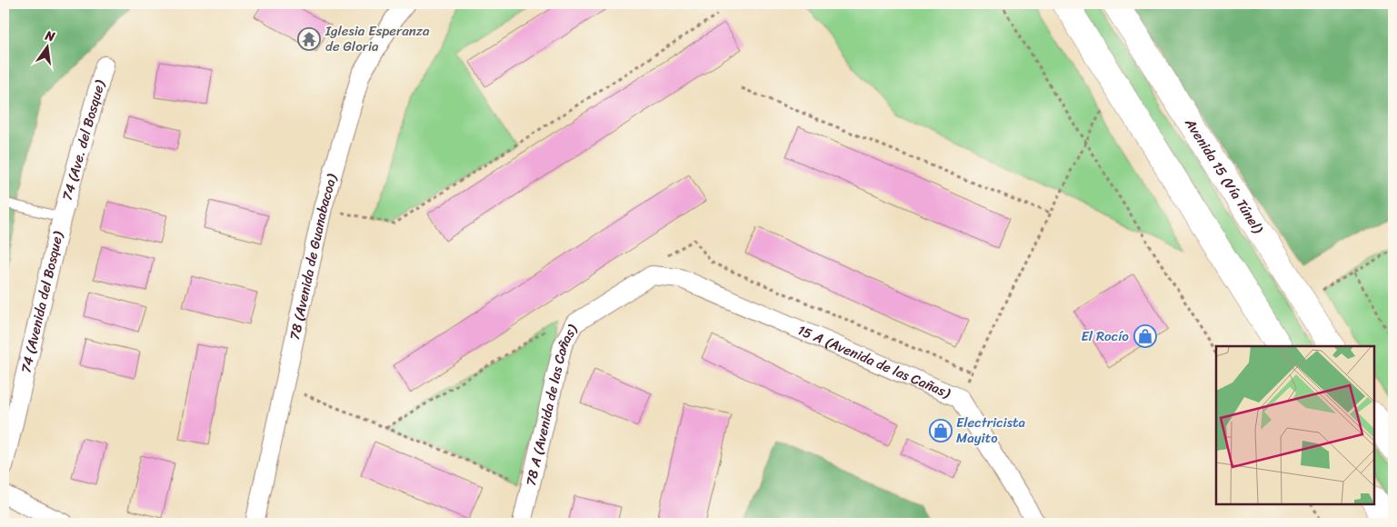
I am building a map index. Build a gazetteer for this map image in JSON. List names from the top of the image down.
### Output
{
  "streets": {
    "main road": ["Avenida 15 (Vía Túnel)"],
    "street": [
      "74 (Ave. del Bosque)",
      "78 (Avenida de Guanabacoa)",
      "74 (Avenida del Bosque)",
      "15 A (Avenida de las Cañas)",
      "78 A (Avenida de las Cañas)"
    ]
  },
  "crossings": [
    ["74 (Ave. del Bosque)", "74 (Avenida del Bosque)"],
    ["15 A (Avenida de las Cañas)", "78 A (Avenida de las Cañas)"]
  ],
  "places": {
    "temple": ["Iglesia Esperanza de Gloria"],
    "shop": ["El Rocío", "Electricista Mayito"]
  },
  "north": "top"
}
